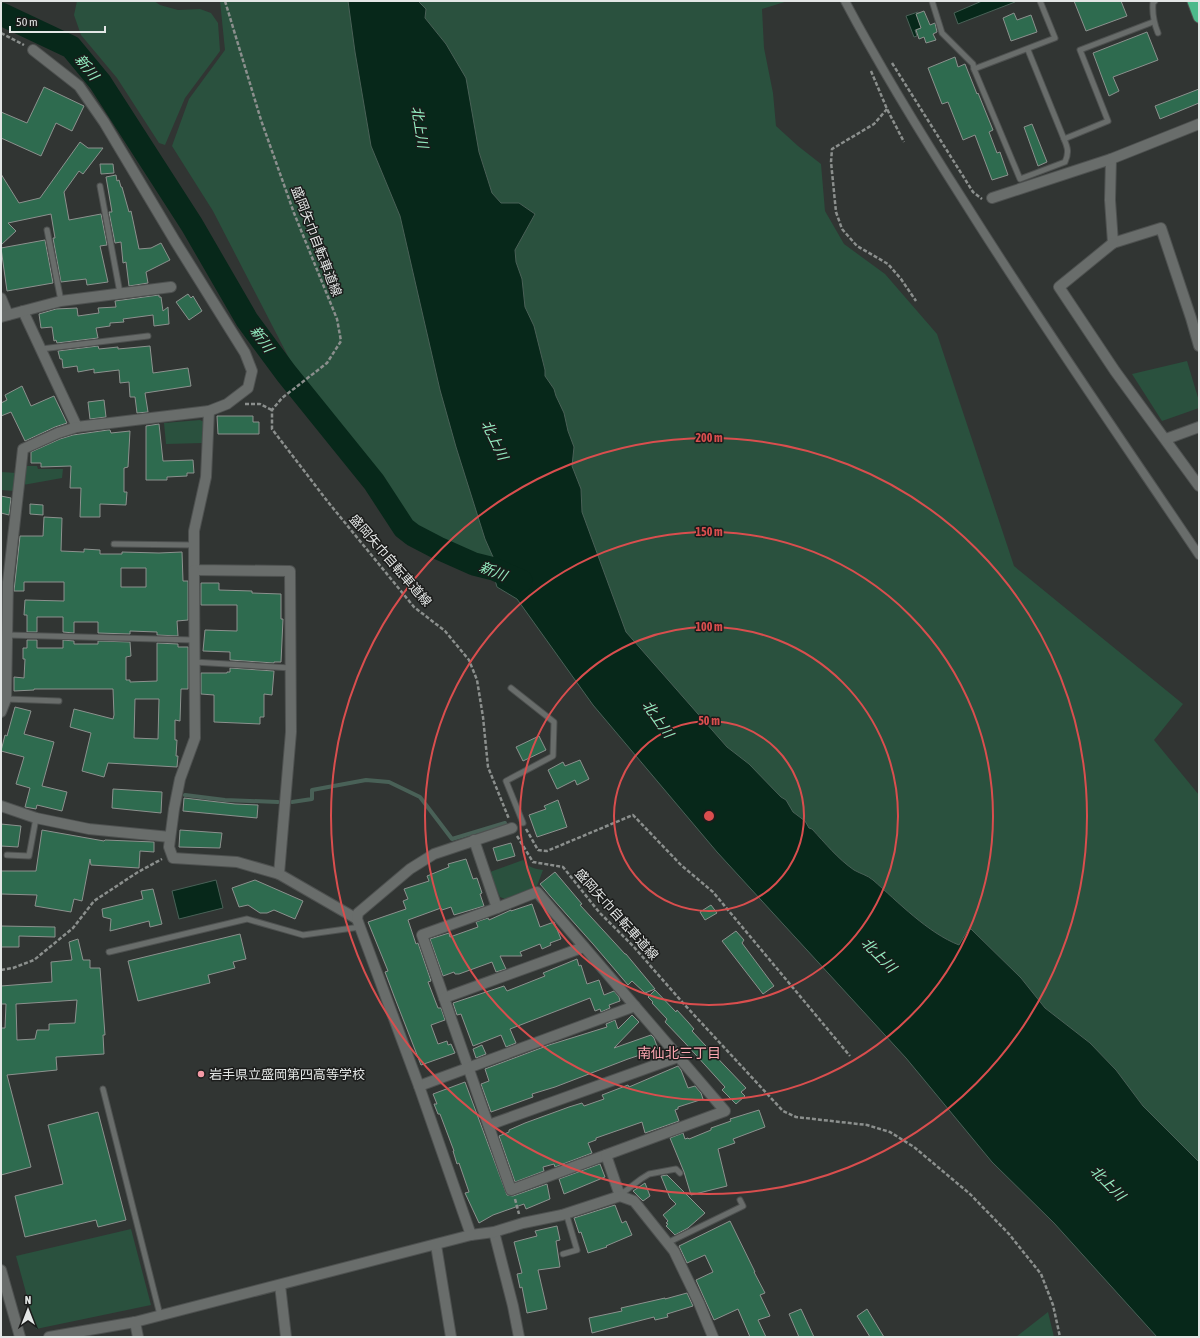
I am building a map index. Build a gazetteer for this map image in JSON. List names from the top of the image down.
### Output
{
  "streets": {
    "path": ["盛岡矢巾自転車道線"]
  },
  "districts": ["南仙北三丁目"],
  "water": ["新川", "北上川"],
  "places": ["岩手県立盛岡第四高等学校"],
  "scale_bar": "50 m",
  "north": "top",
  "rings": [
    "200 m",
    "150 m",
    "100 m",
    "50 m"
  ]
}
